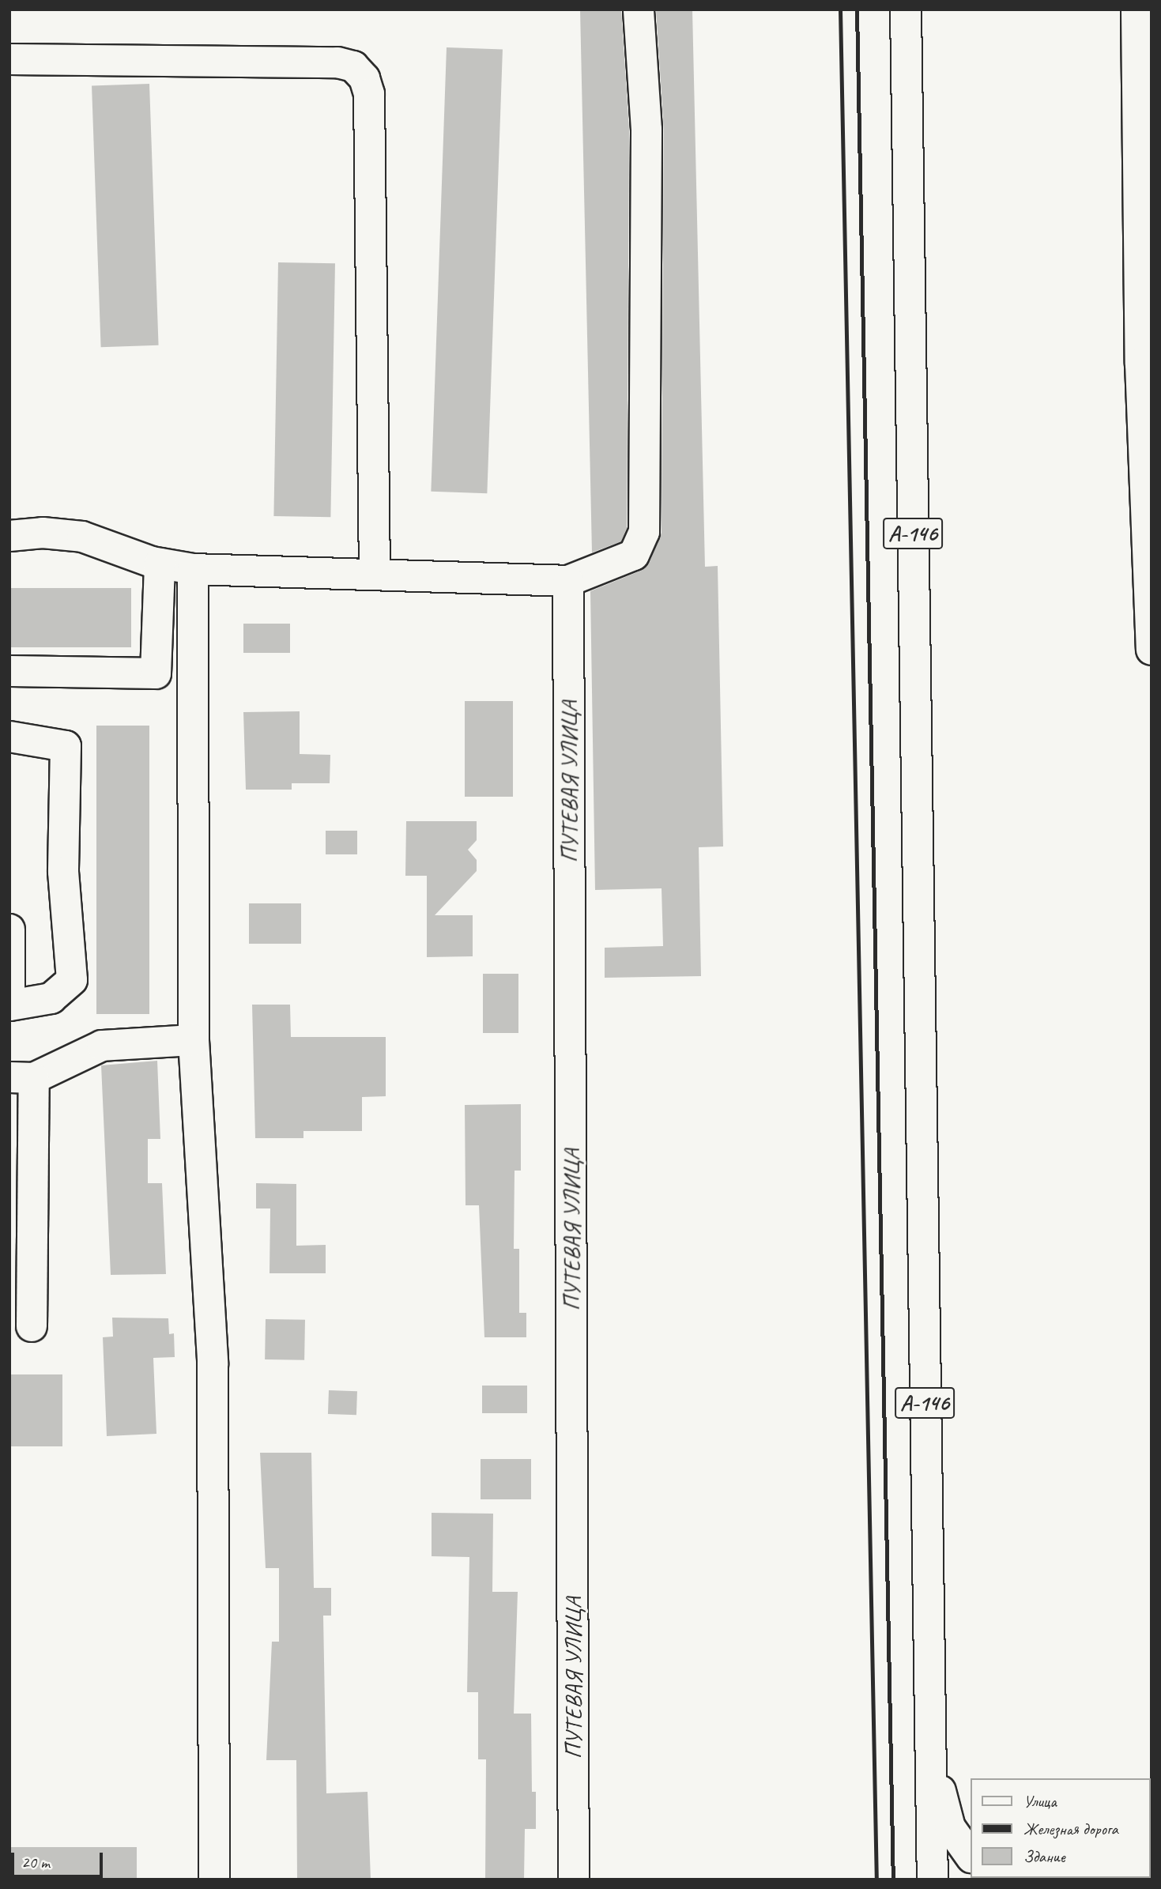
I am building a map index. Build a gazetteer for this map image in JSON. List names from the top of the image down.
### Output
{
  "streets": {
    "street": ["А-146", "ПУТЕВАЯ УЛИЦА"]
  },
  "legend": ["Улица", "Железная дорога", "Здание"],
  "scale_bar": "20 m"
}
